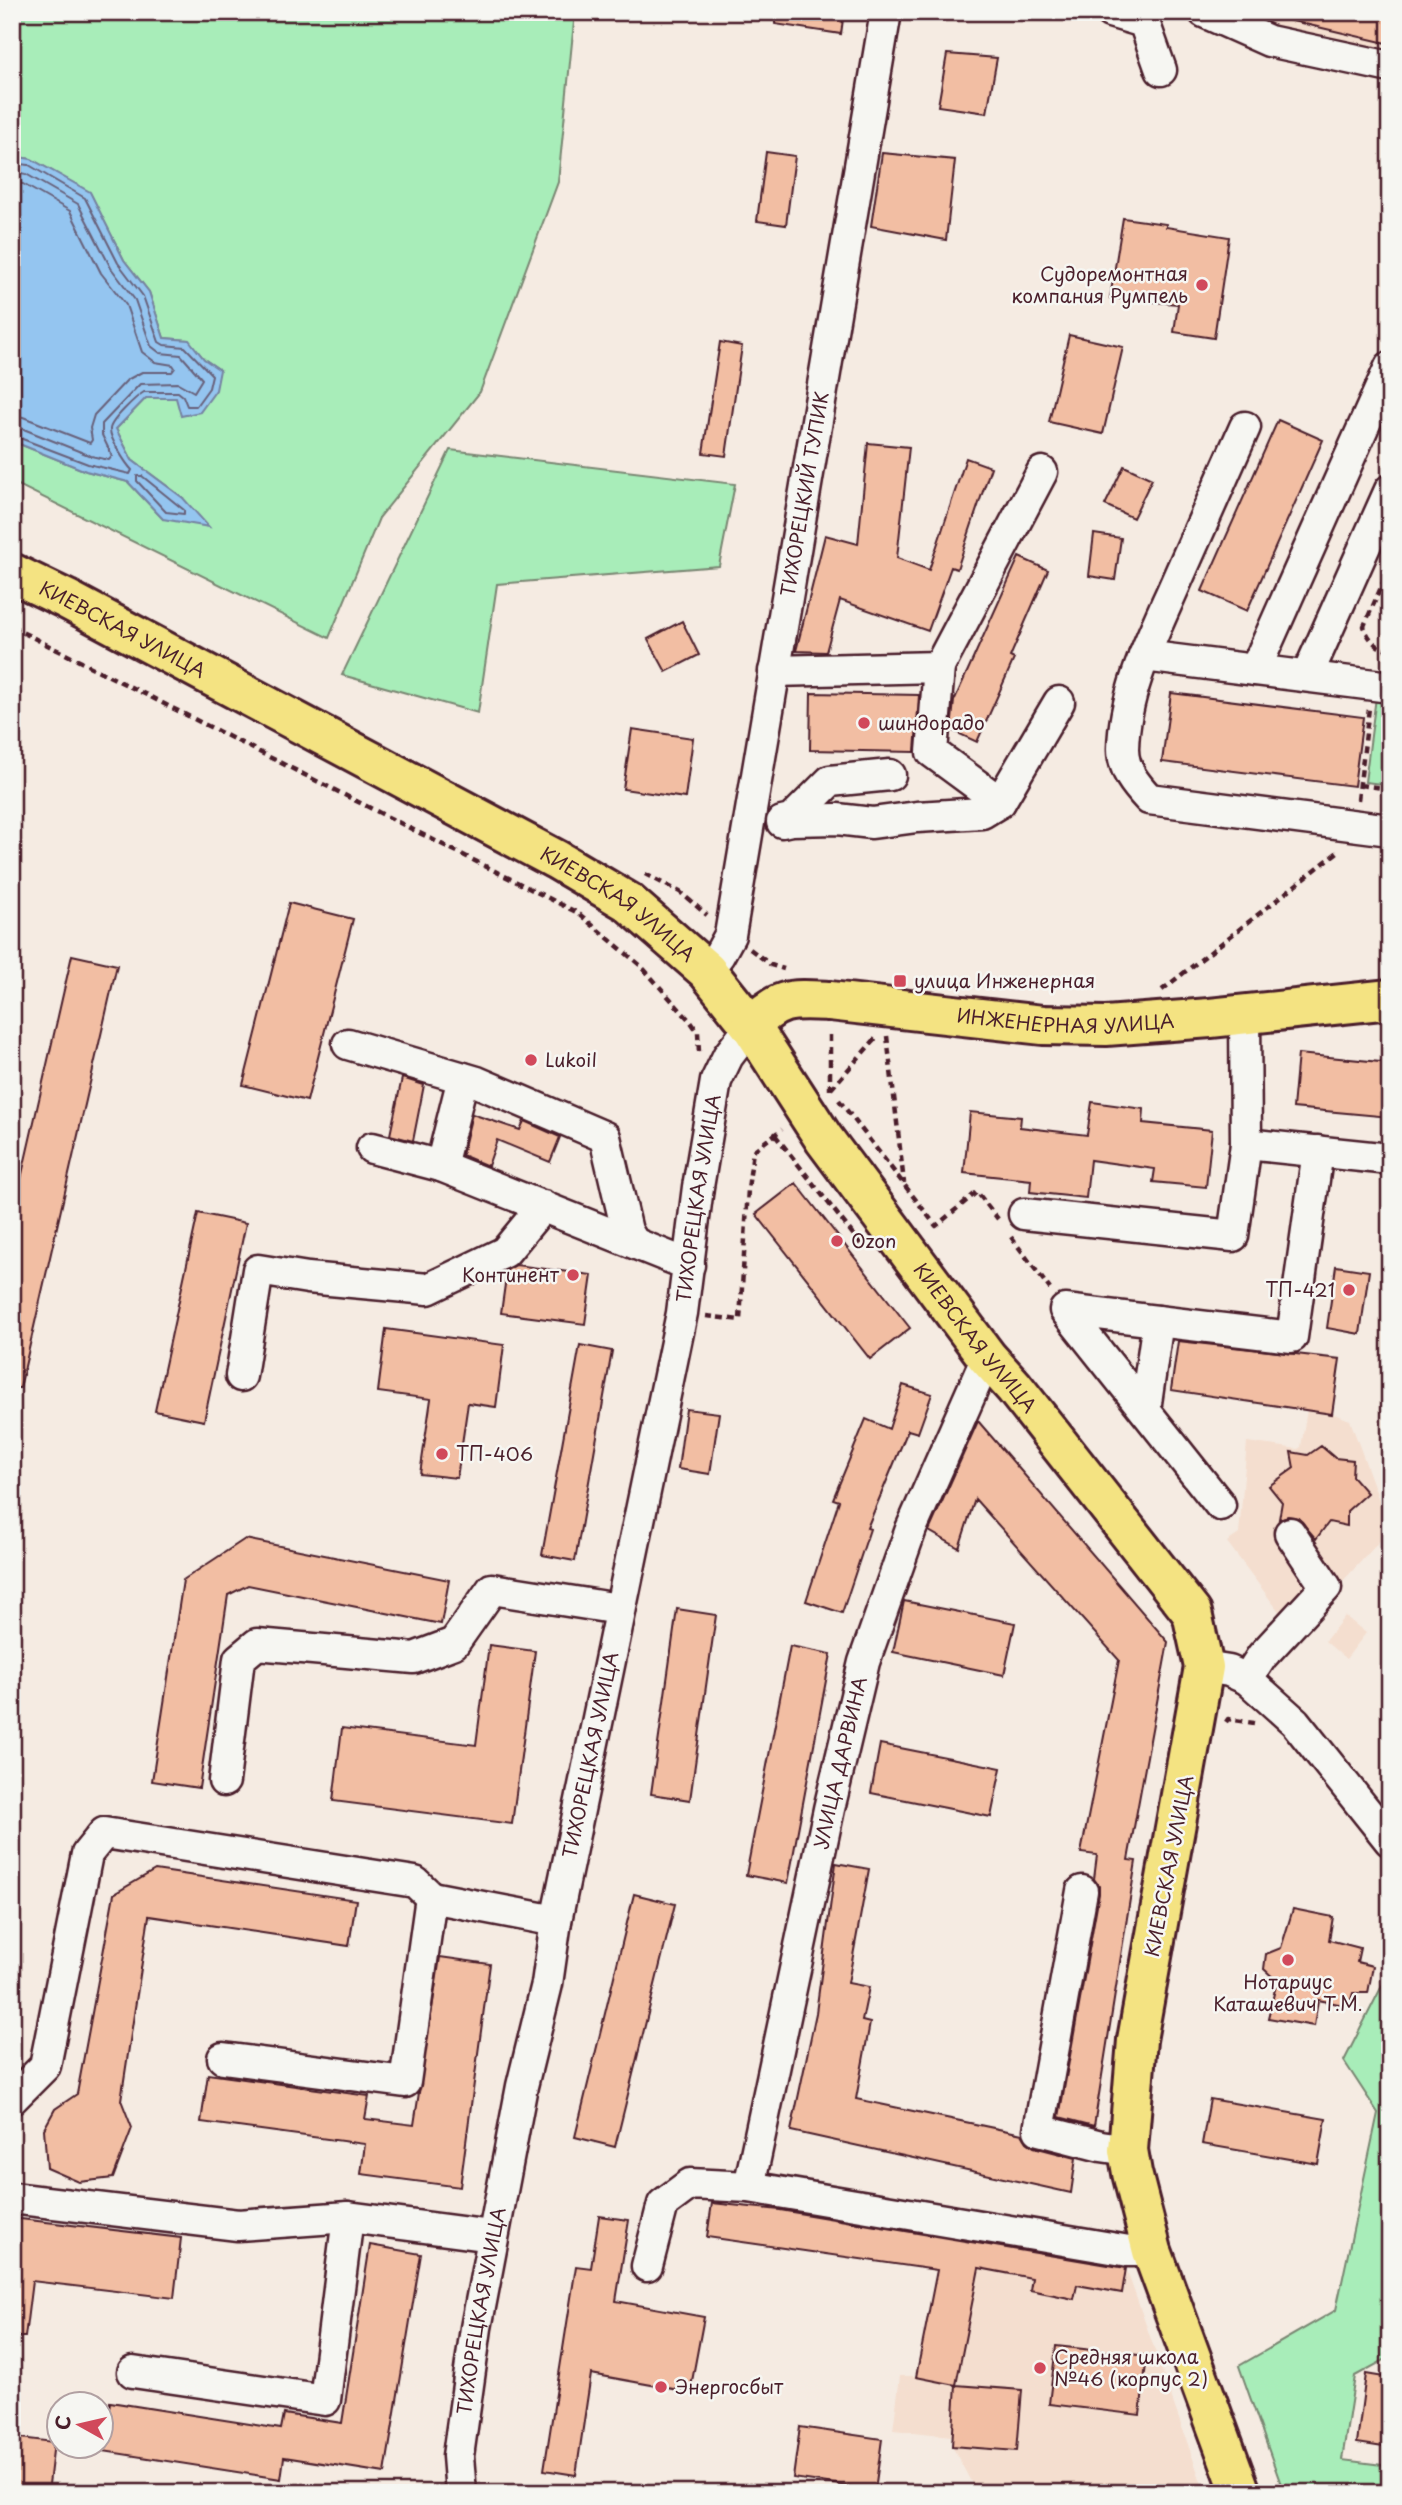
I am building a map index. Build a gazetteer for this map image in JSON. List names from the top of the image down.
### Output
{
  "streets": {
    "main road": ["КИЕВСКАЯ УЛИЦА", "ИНЖЕНЕРНАЯ УЛИЦА"],
    "street": ["ТИХОРЕЦКИЙ ТУПИК", "ТИХОРЕЦКАЯ УЛИЦА", "УЛИЦА ДАРВИНА"]
  },
  "crossings": [
    ["ТИХОРЕЦКИЙ ТУПИК", "КИЕВСКАЯ УЛИЦА"],
    ["КИЕВСКАЯ УЛИЦА", "ИНЖЕНЕРНАЯ УЛИЦА"],
    ["КИЕВСКАЯ УЛИЦА", "ТИХОРЕЦКАЯ УЛИЦА"],
    ["КИЕВСКАЯ УЛИЦА", "УЛИЦА ДАРВИНА"],
    ["ИНЖЕНЕРНАЯ УЛИЦА", "ТИХОРЕЦКАЯ УЛИЦА"]
  ],
  "places": {
    "other": [
      "Судоремонтная компания Румпель",
      "шиндорадо",
      "Lukoil",
      "Ozon",
      "Континент",
      "ТП-421",
      "ТП-406",
      "Нотариус Каташевич Т.М.",
      "Средняя школа №46 (корпус 2)",
      "Энергосбыт"
    ],
    "transit": ["улица Инженерная"]
  },
  "north": "left"
}
